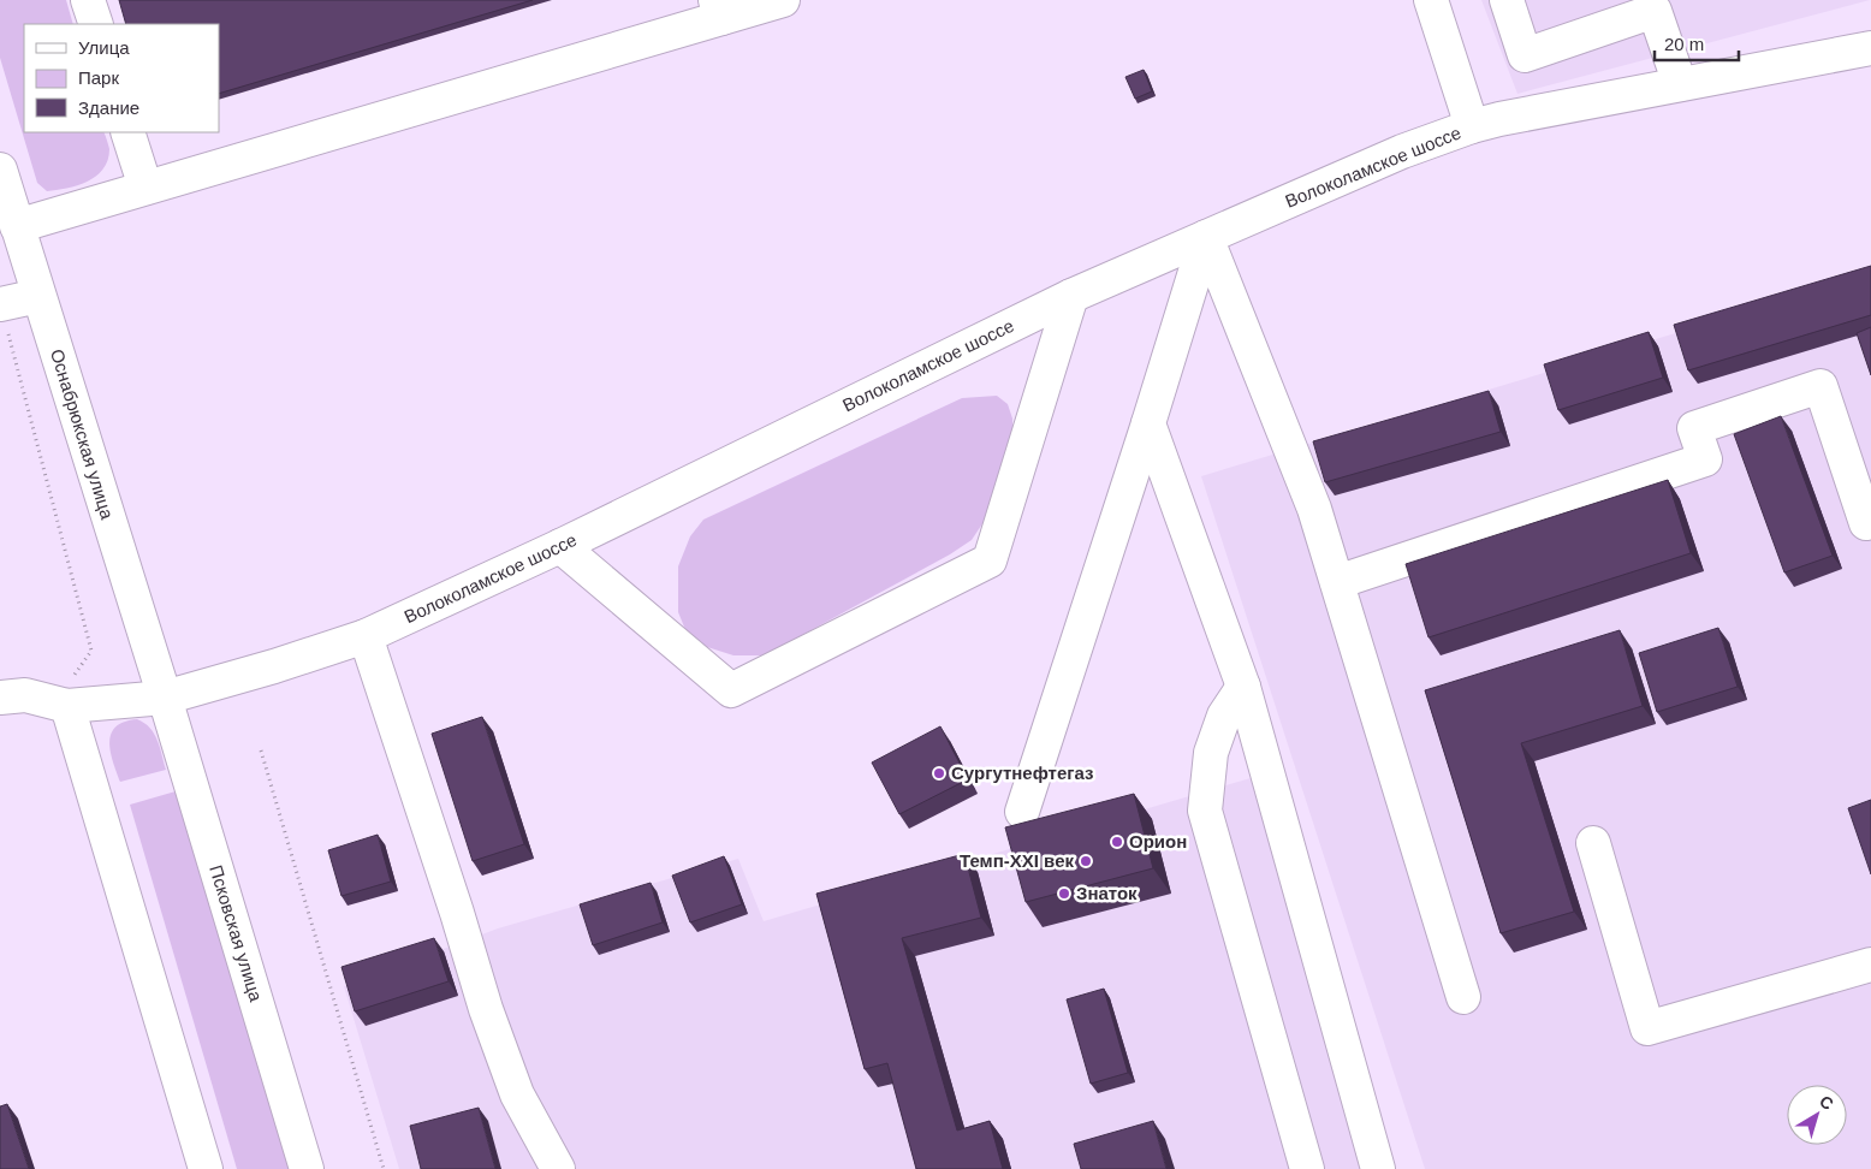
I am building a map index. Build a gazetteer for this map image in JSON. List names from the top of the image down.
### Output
{
  "streets": {
    "main road": ["Волоколамское шоссе", "Оснабрюкская улица", "Псковская улица"]
  },
  "crossings": [
    ["Волоколамское шоссе", "Оснабрюкская улица"],
    ["Волоколамское шоссе", "Псковская улица"],
    ["Оснабрюкская улица", "Псковская улица"]
  ],
  "places": [
    "Сургутнефтегаз",
    "Орион",
    "Темп-XXI век",
    "Знаток"
  ],
  "legend": ["Улица", "Парк", "Здание"],
  "scale_bar": "20 m",
  "north": "top right"
}
